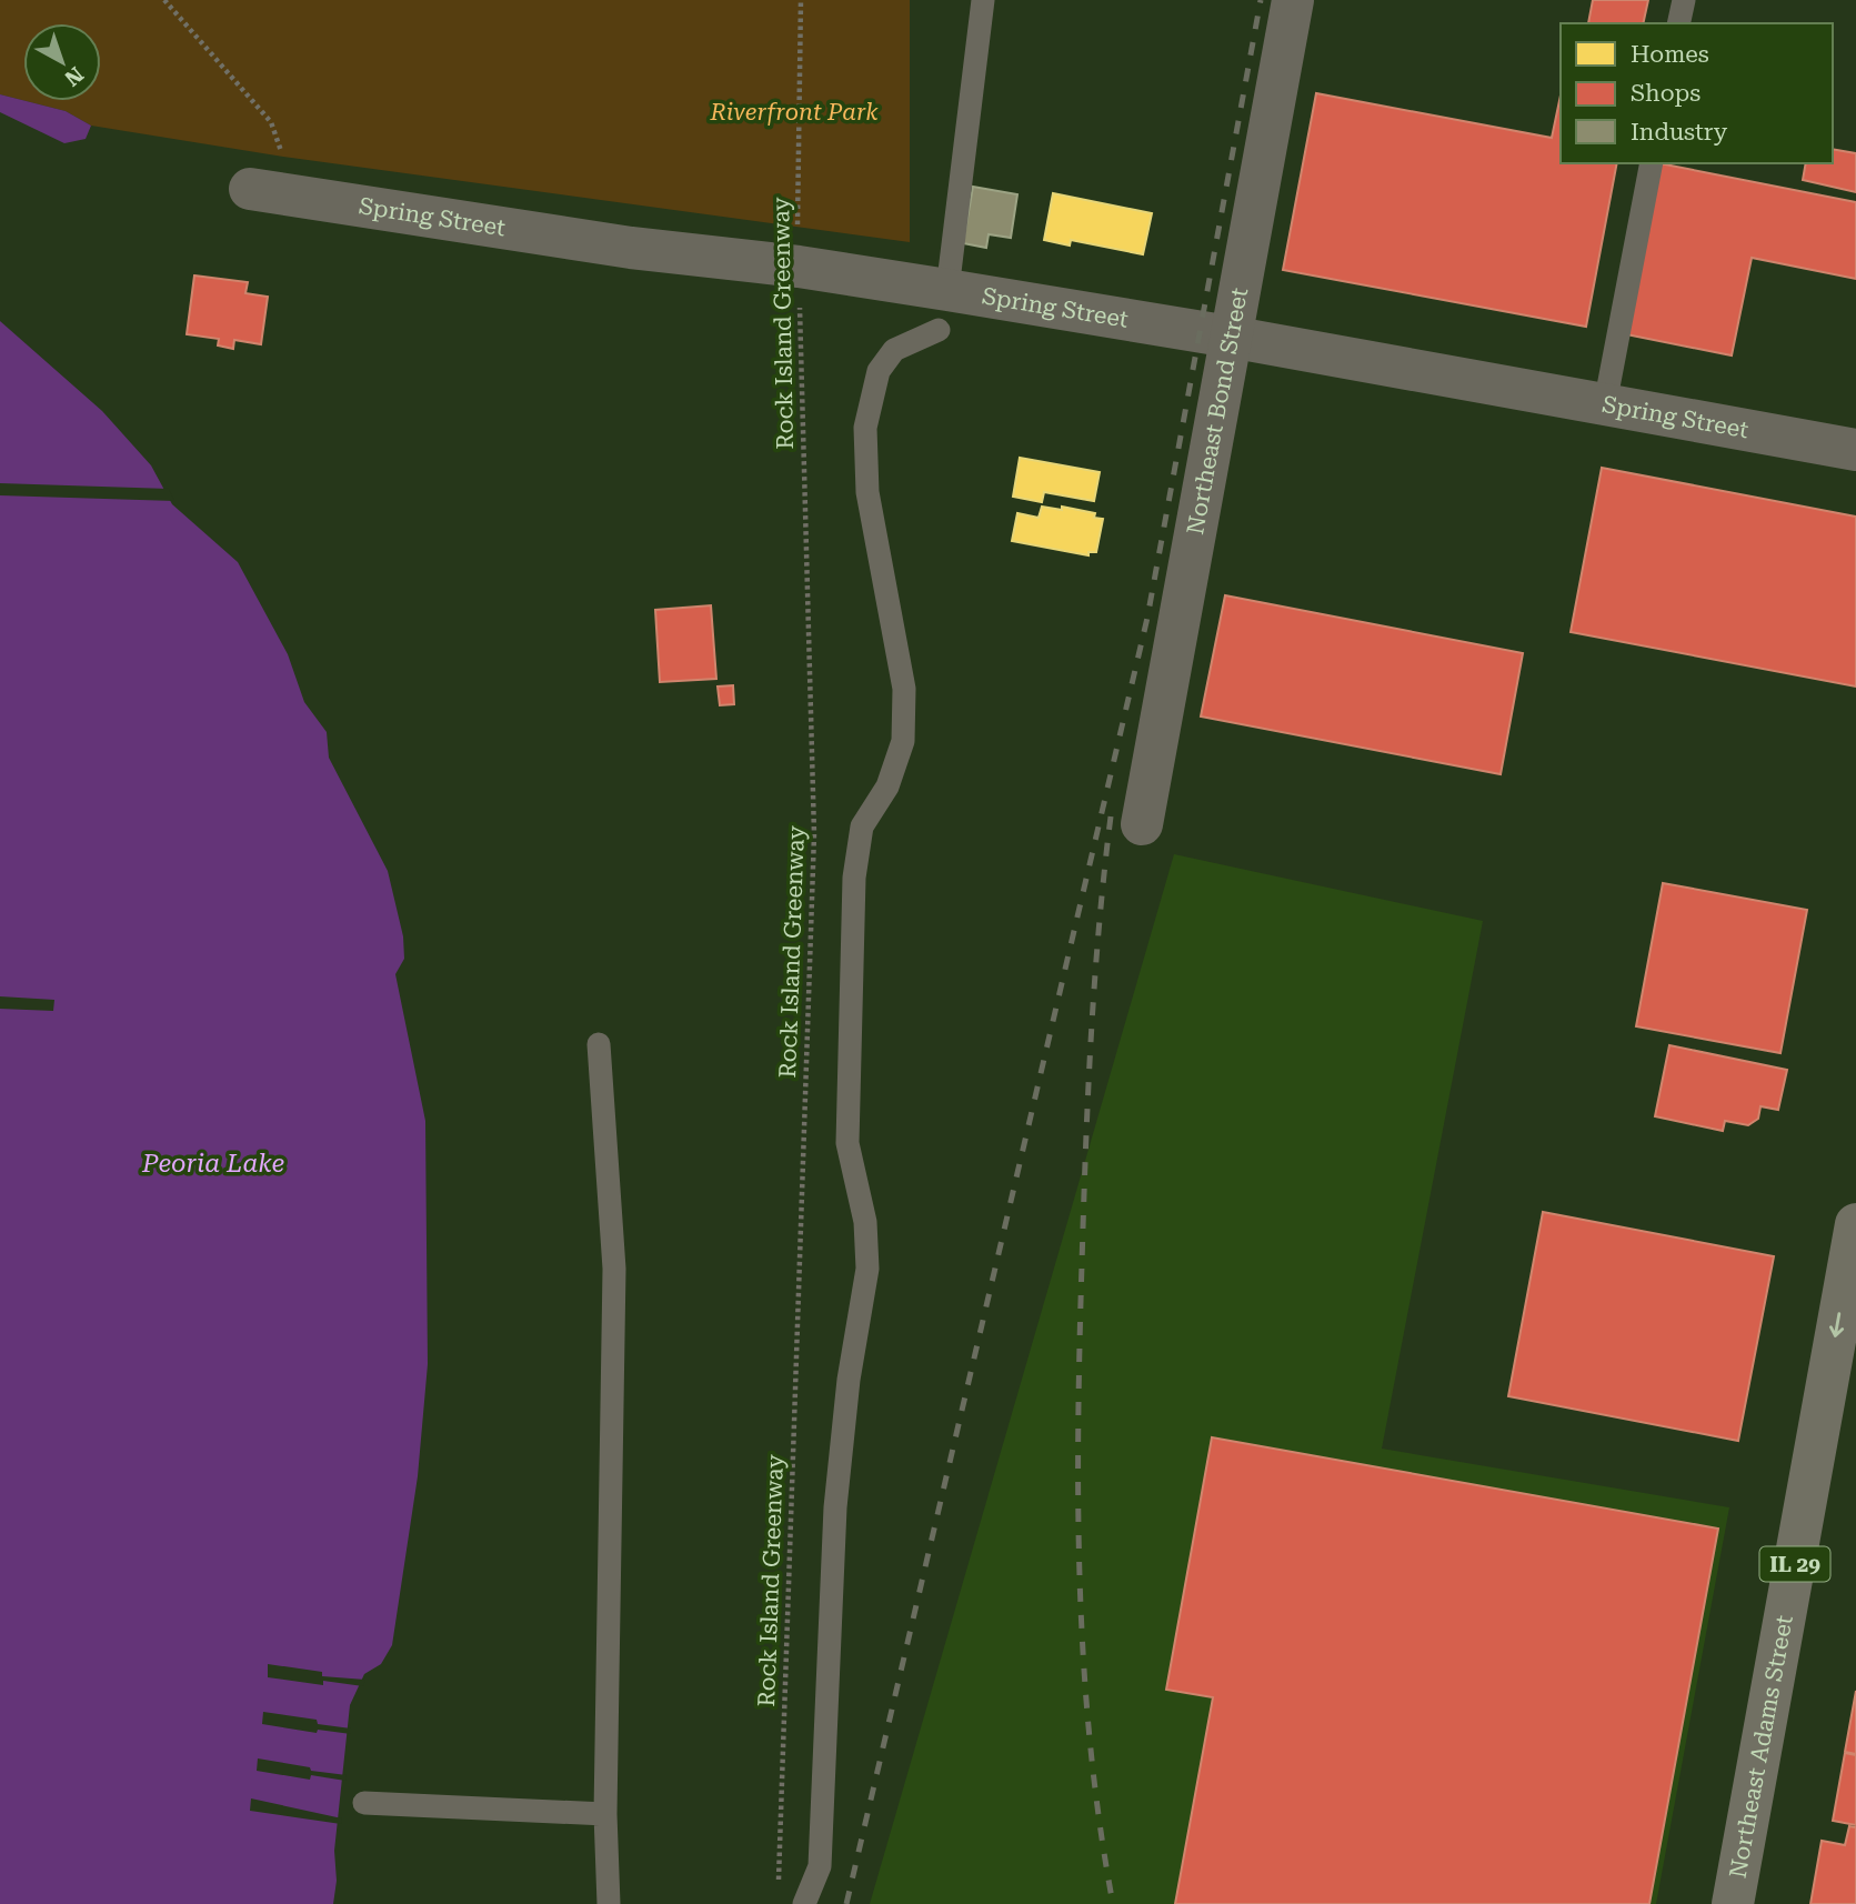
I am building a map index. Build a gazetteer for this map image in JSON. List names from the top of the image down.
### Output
{
  "streets": {
    "main road": ["IL 29", "Northeast Adams Street"],
    "street": ["Spring Street", "Northeast Bond Street"],
    "path": ["Rock Island Greenway"]
  },
  "crossings": [
    ["Spring Street", "Rock Island Greenway"],
    ["Spring Street", "Northeast Bond Street"]
  ],
  "water": ["Peoria Lake"],
  "parks": ["Riverfront Park"],
  "legend": ["Homes", "Shops", "Industry"],
  "north": "bottom right"
}
